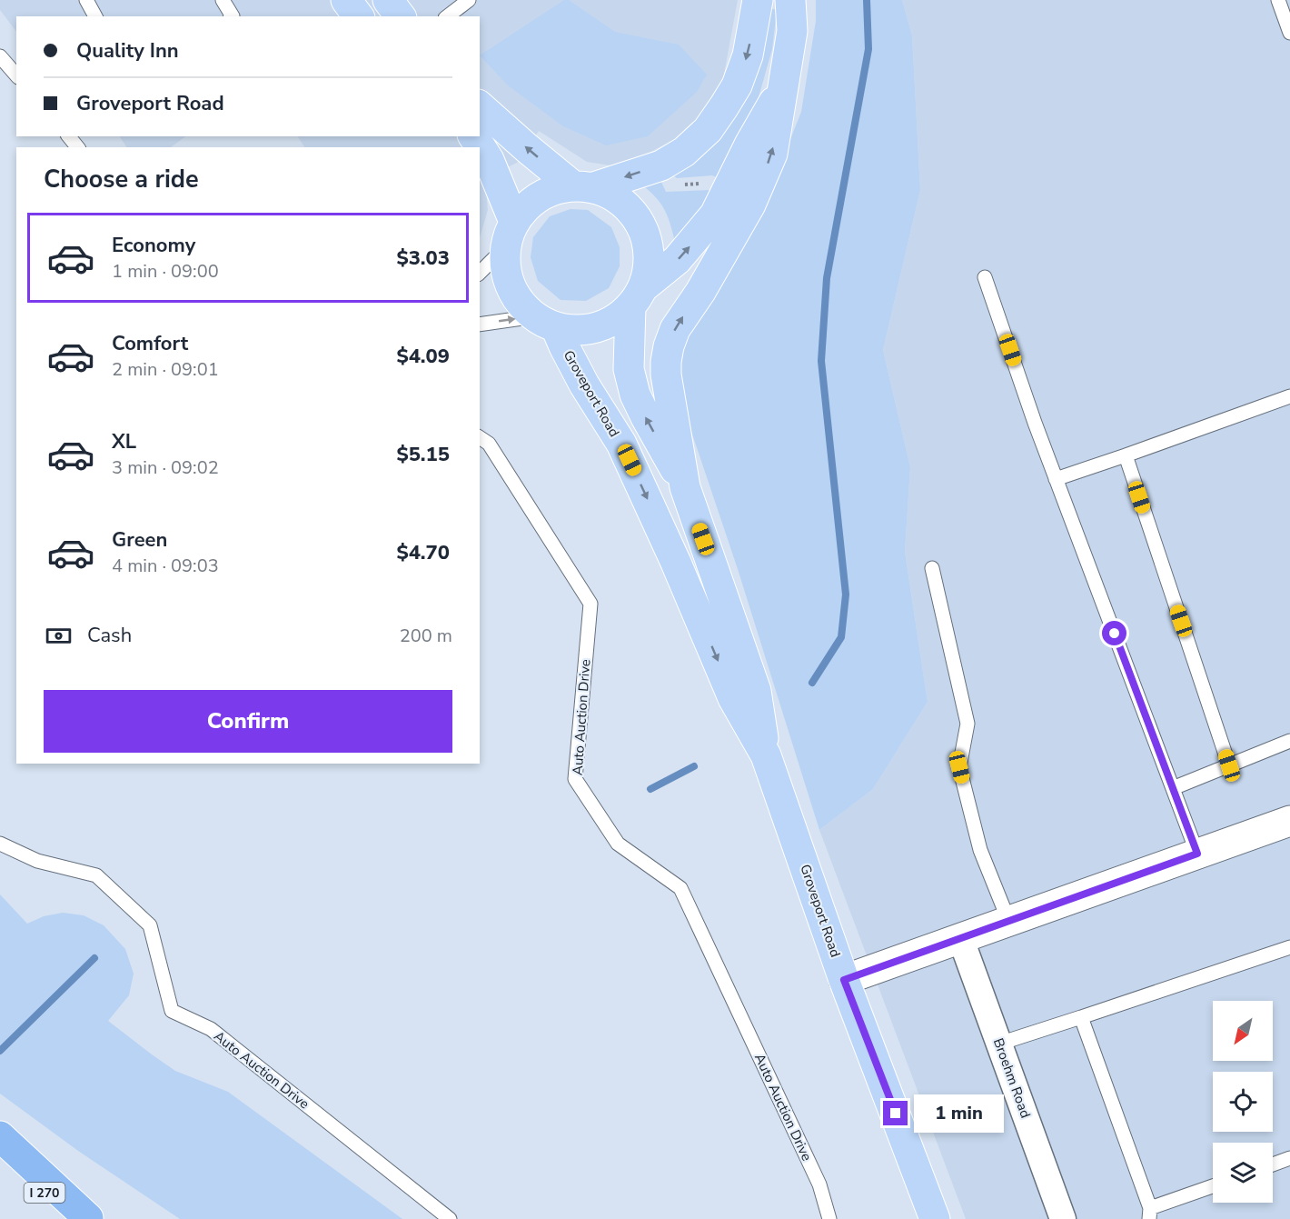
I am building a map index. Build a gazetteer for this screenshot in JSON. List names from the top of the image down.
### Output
{
  "streets": {
    "highway": ["I 270"],
    "main road": ["Groveport Road"],
    "street": ["Broehm Road"],
    "lane": ["Auto Auction Drive"]
  },
  "north": "bottom left",
  "page": {
    "banner": ["Quality Inn", "Groveport Road"],
    "heading": "Choose a ride",
    "list": [
      {
        "name": "Economy",
        "note": "1 min · 09:00",
        "value": "$3.03"
      },
      {
        "name": "Comfort",
        "note": "2 min · 09:01",
        "value": "$4.09"
      },
      {
        "name": "XL",
        "note": "3 min · 09:02",
        "value": "$5.15"
      },
      {
        "name": "Green",
        "note": "4 min · 09:03",
        "value": "$4.70"
      }
    ],
    "pay": ["Cash", "200 m"],
    "buttons": "Confirm",
    "bubble": "1 min"
  }
}
